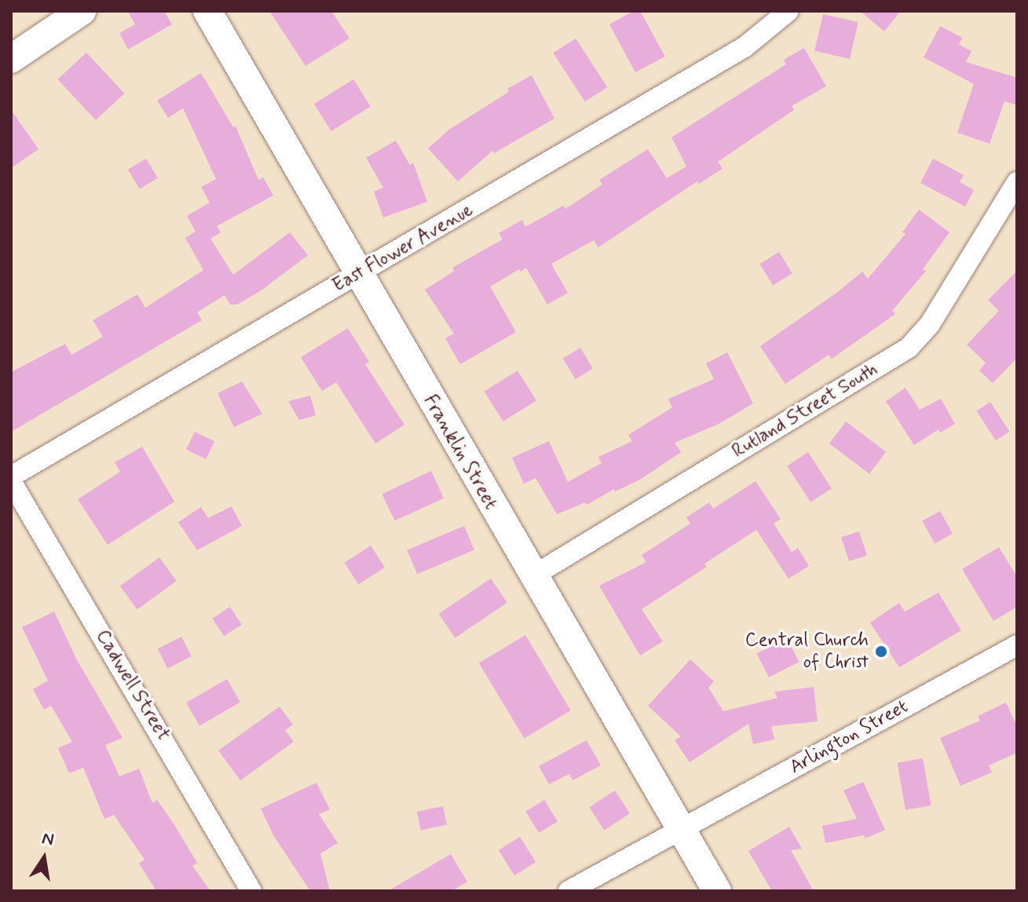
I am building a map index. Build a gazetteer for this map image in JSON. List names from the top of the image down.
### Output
{
  "streets": {
    "street": [
      "East Flower Avenue",
      "Rutland Street South",
      "Franklin Street",
      "Cadwell Street",
      "Arlington Street"
    ]
  },
  "crossings": [
    ["East Flower Avenue", "Franklin Street"],
    ["East Flower Avenue", "Cadwell Street"],
    ["Rutland Street South", "Franklin Street"],
    ["Franklin Street", "Arlington Street"]
  ],
  "places": ["Central Church of Christ"],
  "north": "top"
}
